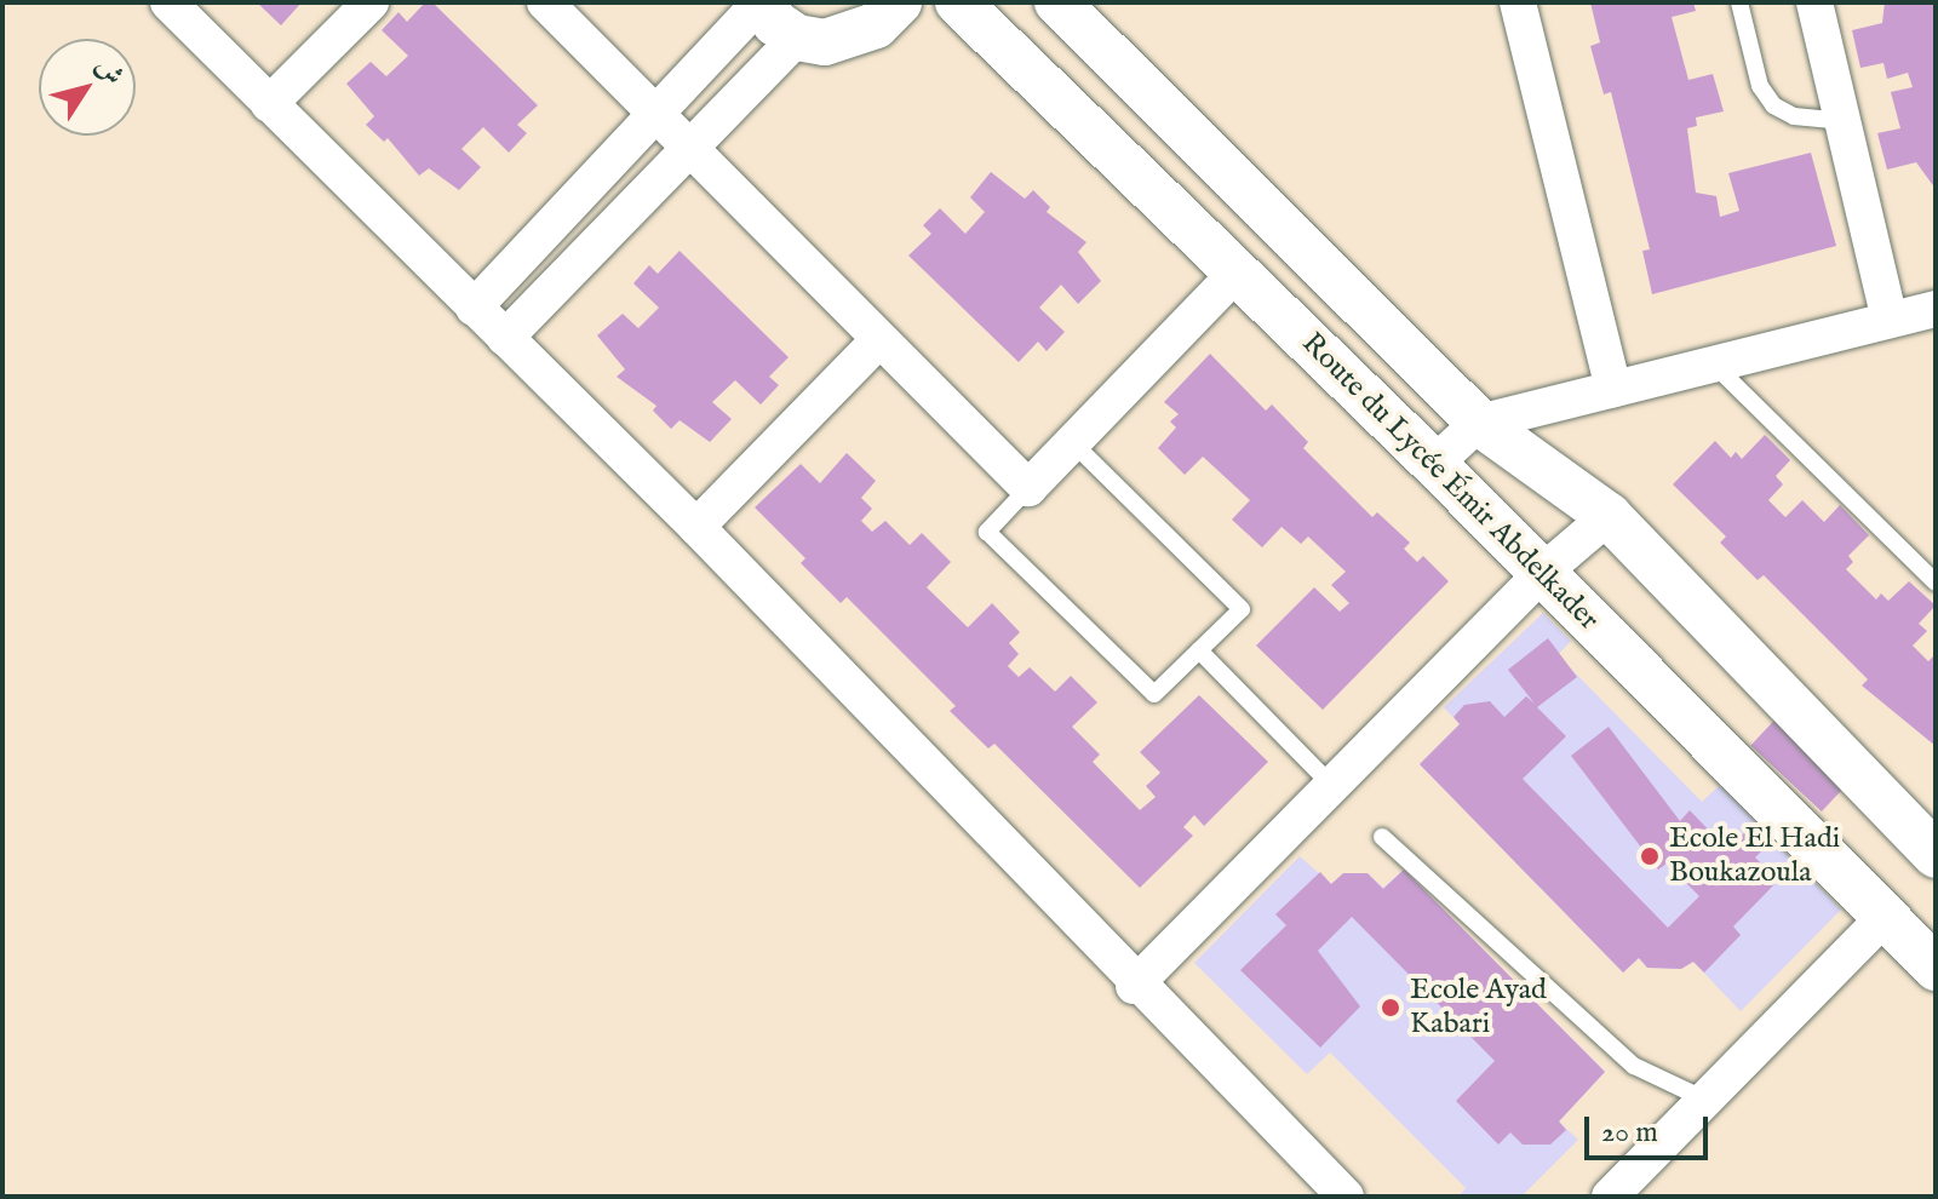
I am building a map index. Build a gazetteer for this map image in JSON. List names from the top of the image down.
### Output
{
  "streets": {
    "street": ["Route du Lycée Émir Abdelkader"]
  },
  "places": ["Ecole El Hadi Boukazoula", "Ecole Ayad Kabari"],
  "scale_bar": "20 m",
  "north": "top right"
}
